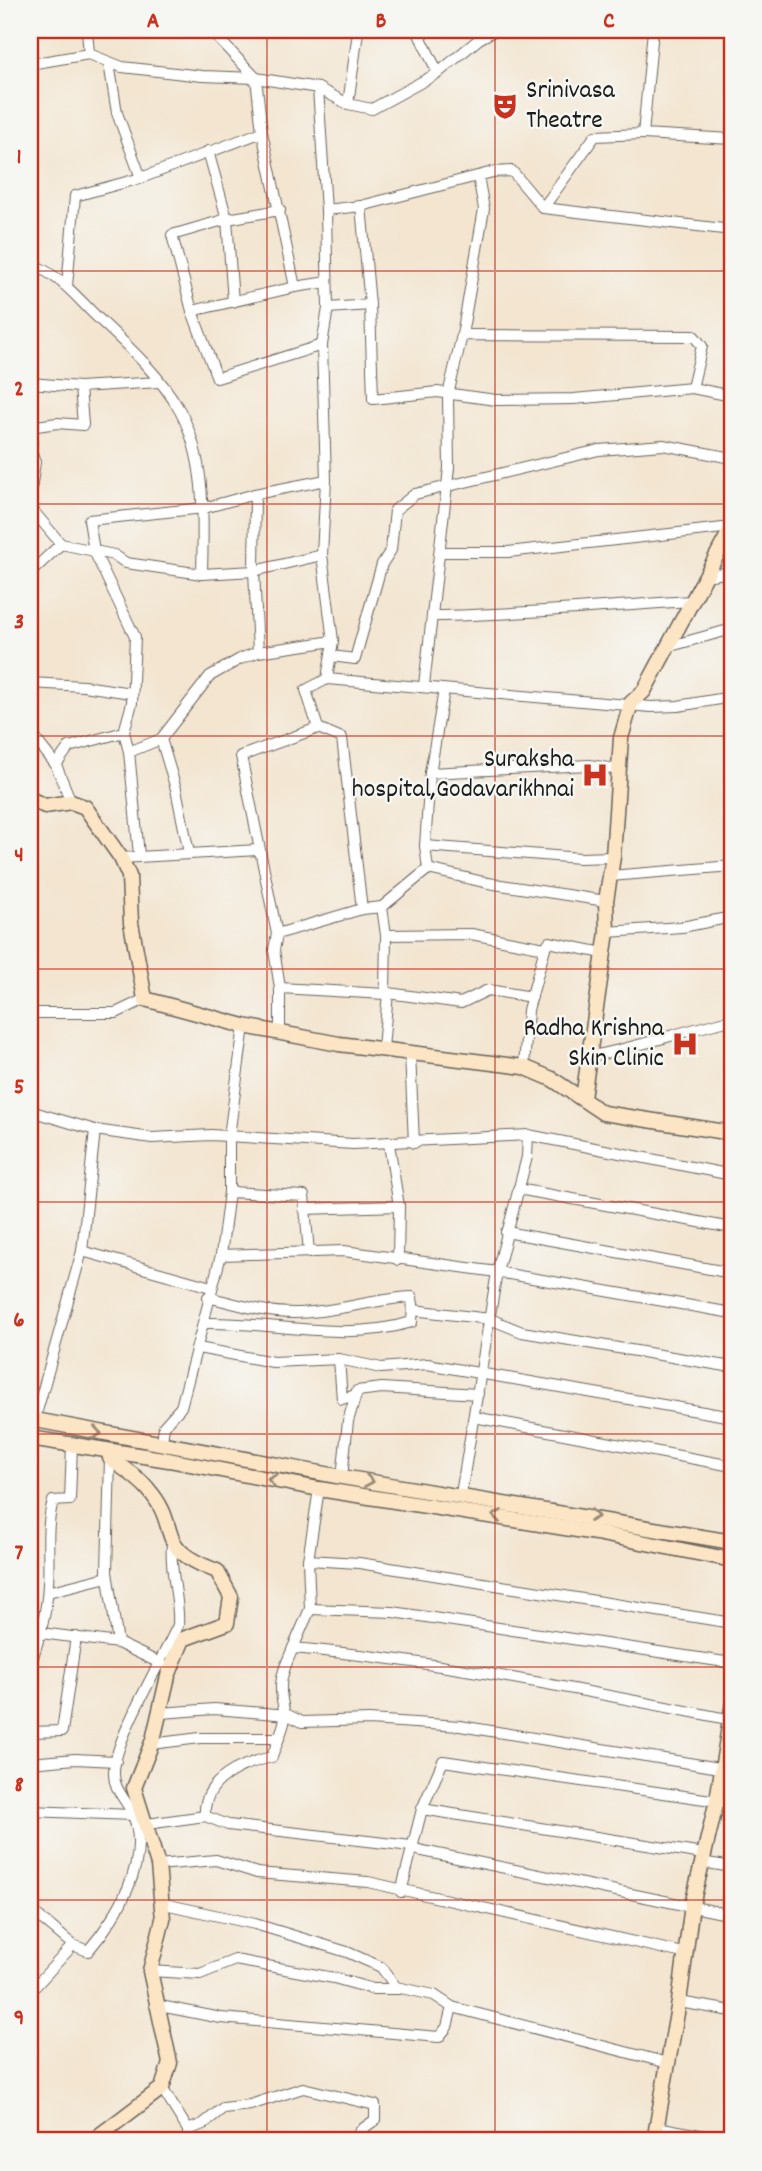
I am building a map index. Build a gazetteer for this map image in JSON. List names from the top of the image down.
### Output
{
  "places": {
    "theatre": ["Srinivasa Theatre"],
    "hospital": ["Suraksha hospital,Godavarikhnai", "Radha Krishna Skin Clinic"]
  },
  "grid": {
    "columns": ["A", "B", "C"],
    "rows": [
      "1",
      "2",
      "3",
      "4",
      "5",
      "6",
      "7",
      "8",
      "9"
    ]
  }
}
